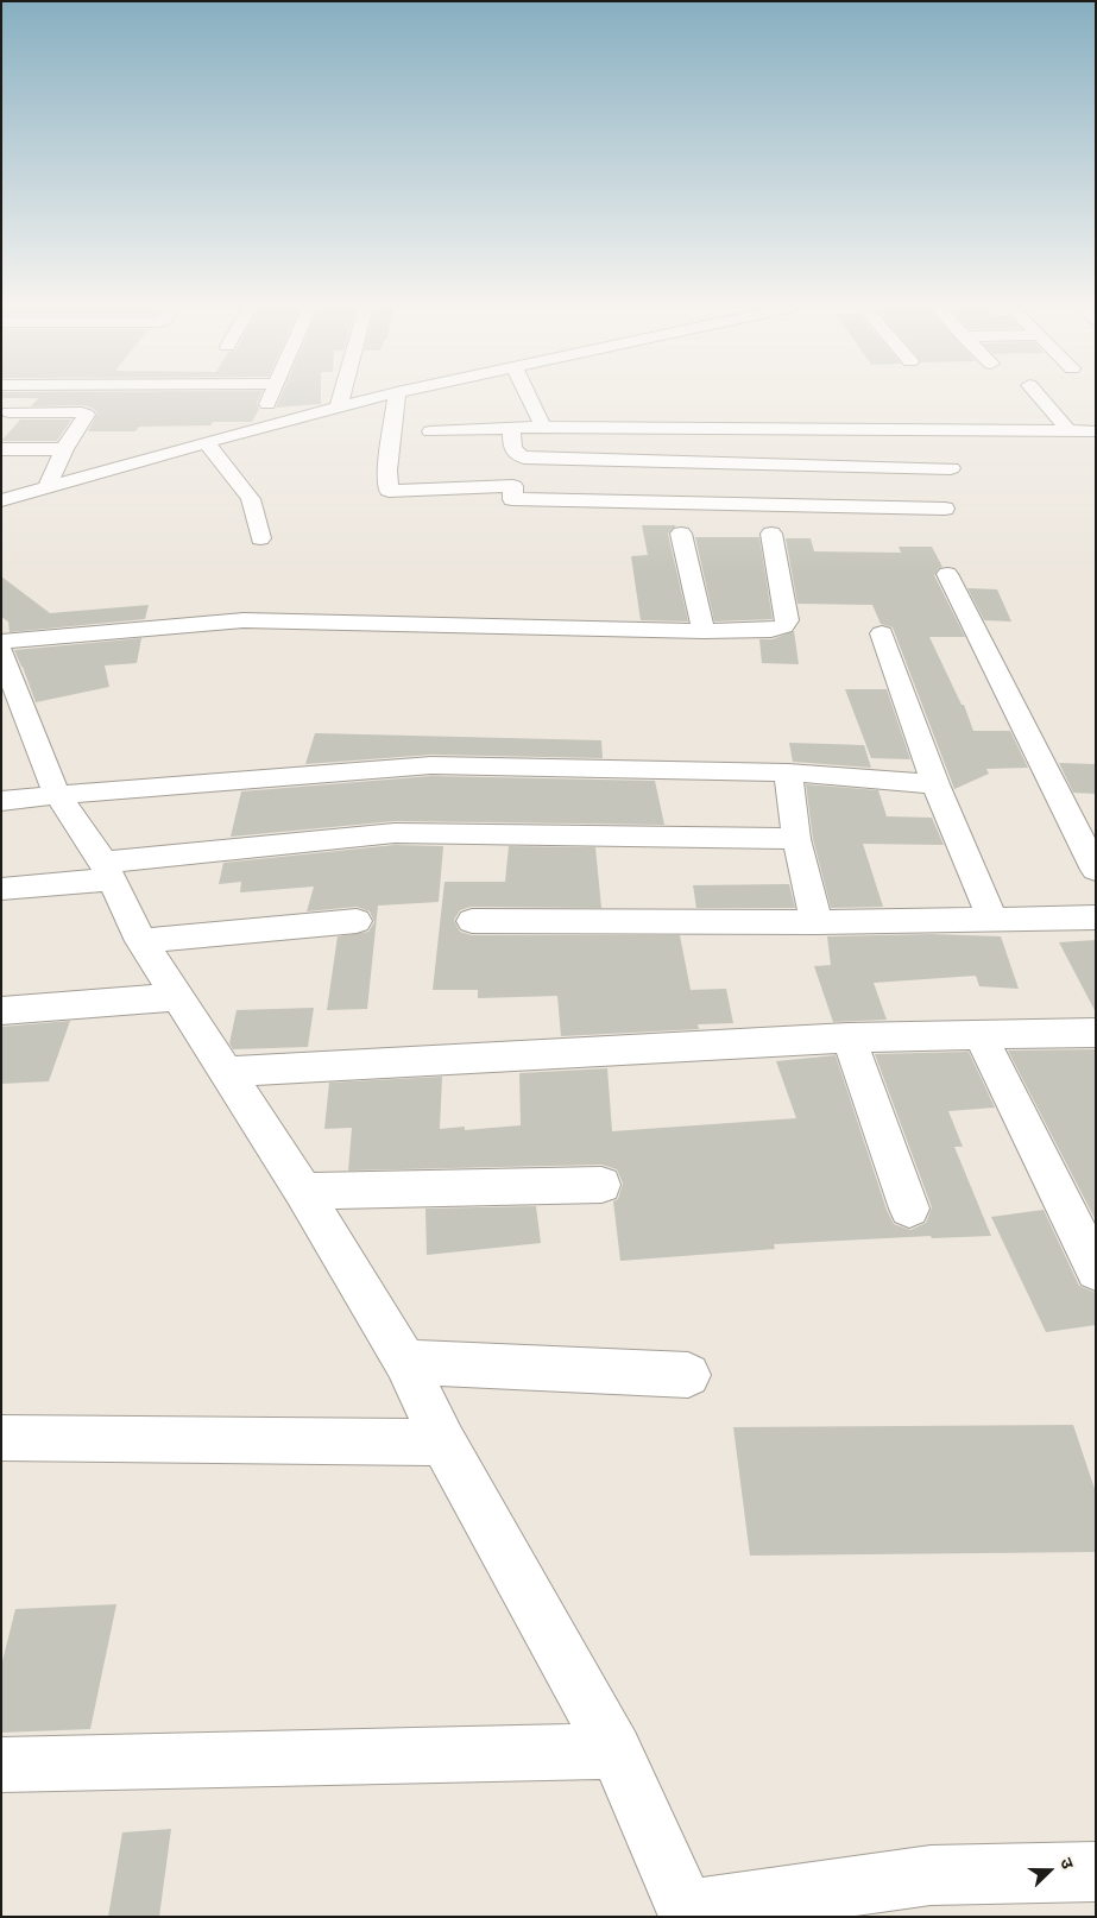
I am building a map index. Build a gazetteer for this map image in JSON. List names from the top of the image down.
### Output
{
  "north": "right"
}
